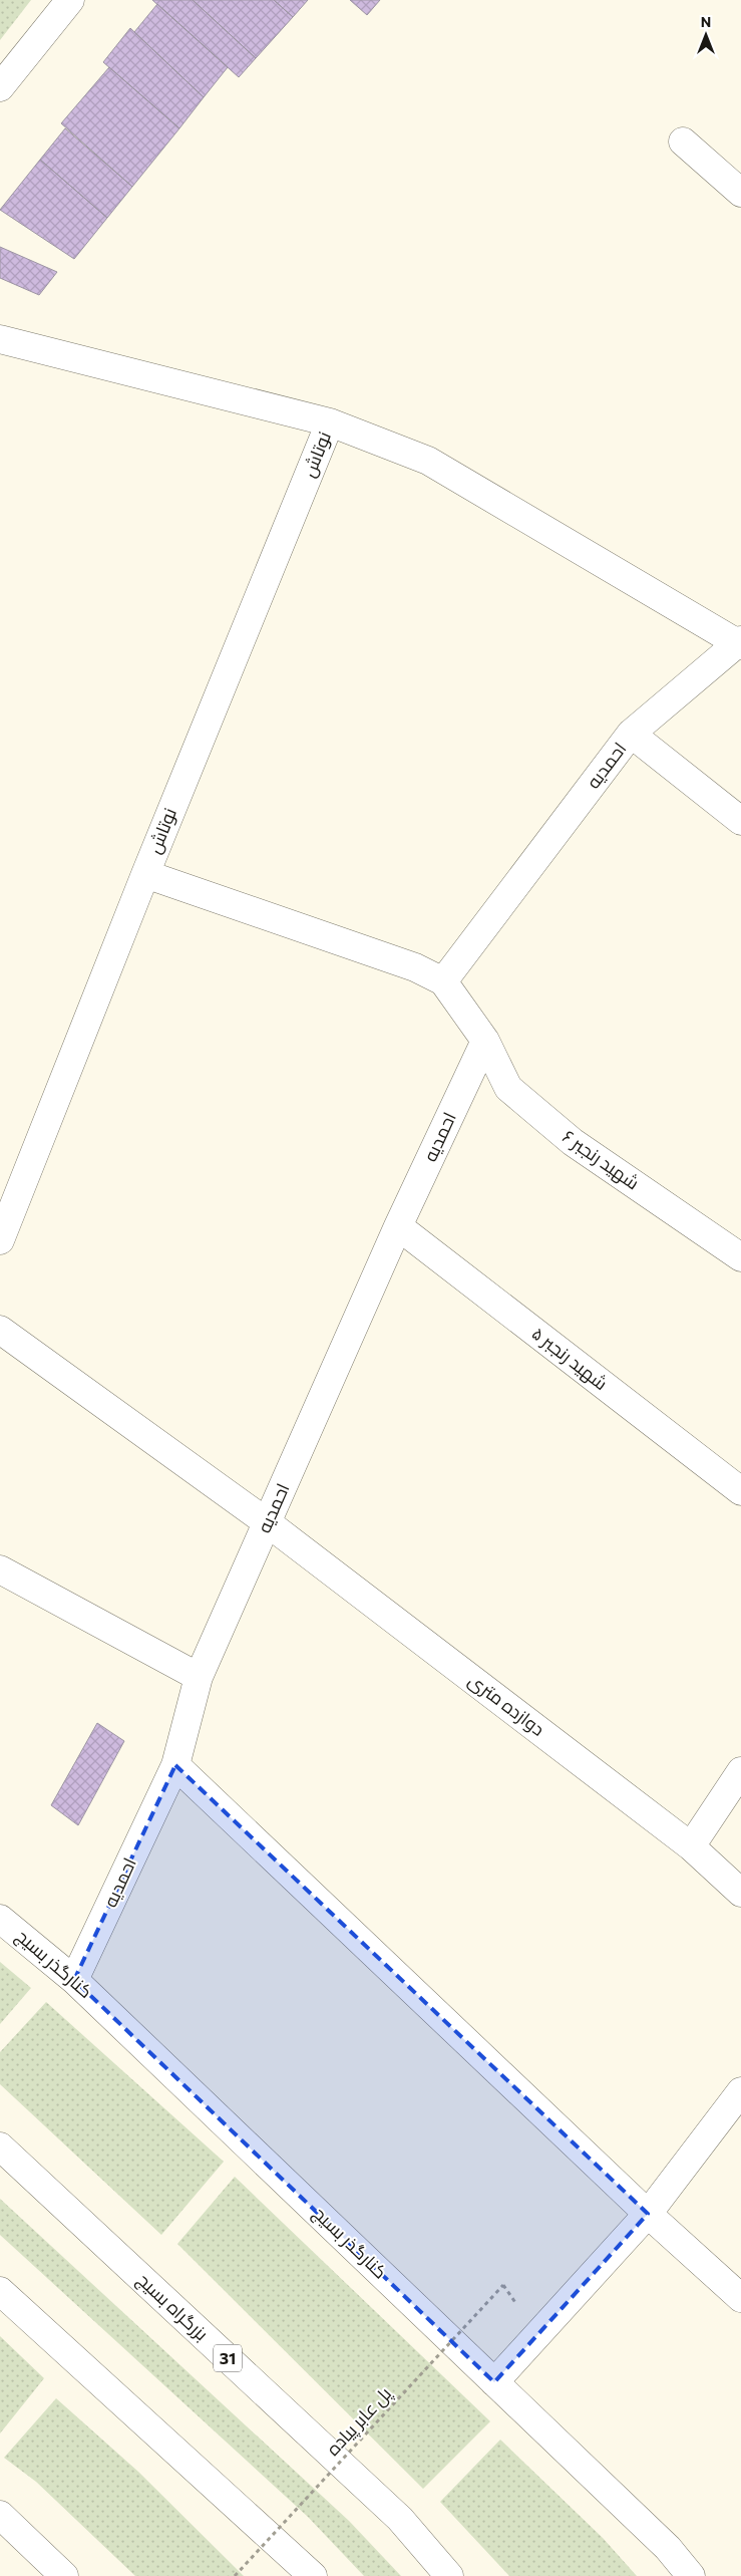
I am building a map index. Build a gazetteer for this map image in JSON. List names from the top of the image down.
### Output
{
  "streets": {
    "main road": [
      "نوتاش",
      "احمدیه",
      "شهید رنجبر ۶",
      "شهید رنجبر ۵",
      "دوازده متری",
      "کنارگذر بسیج",
      "بزرگراه بسیج",
      "31"
    ],
    "path": ["پل عابر پیاده"]
  },
  "crossings": [
    ["احمدیه", "شهید رنجبر ۶"],
    ["احمدیه", "شهید رنجبر ۵"],
    ["احمدیه", "دوازده متری"],
    ["احمدیه", "کنارگذر بسیج"]
  ],
  "north": "top"
}
